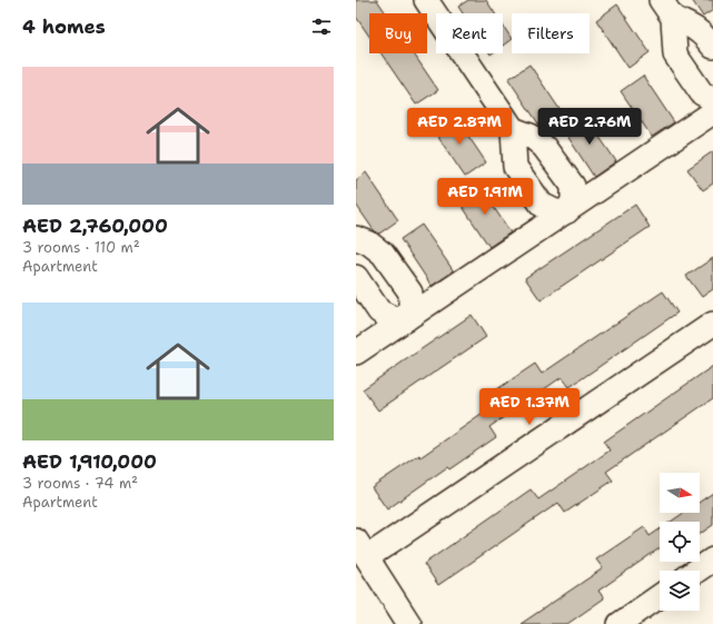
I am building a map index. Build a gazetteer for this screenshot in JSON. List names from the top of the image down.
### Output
{
  "north": "right",
  "page": {
    "heading": "4 homes",
    "chip": ["Buy", "Rent", "Filters"],
    "list": [
      {
        "name": "AED 2,760,000",
        "note": "3 rooms · 110 m² · Apartment"
      },
      {
        "name": "AED 1,910,000",
        "note": "3 rooms · 74 m² · Apartment"
      }
    ],
    "price": [
      "AED 2.87M",
      "AED 2.76M",
      "AED 1.91M",
      "AED 1.37M"
    ]
  }
}
